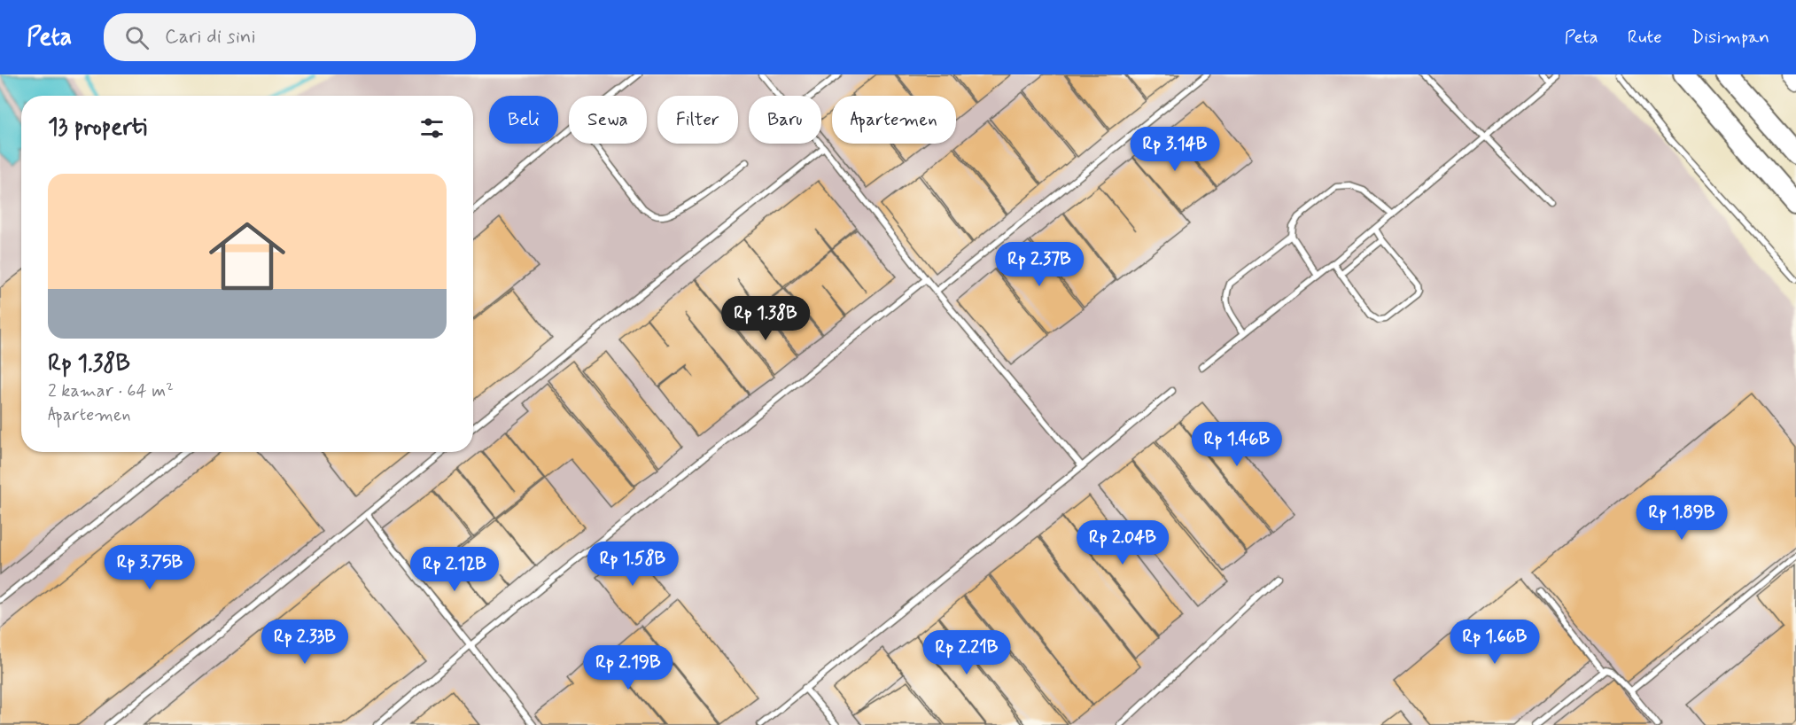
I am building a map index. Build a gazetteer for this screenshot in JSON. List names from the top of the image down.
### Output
{
  "page": {
    "header": "Peta",
    "search": "Cari di sini",
    "nav": ["Peta", "Rute", "Disimpan"],
    "chip": [
      "Beli",
      "Sewa",
      "Filter",
      "Baru",
      "Apartemen"
    ],
    "heading": "13 properti",
    "price": [
      "Rp 3.14B",
      "Rp 2.37B",
      "Rp 1.38B",
      "Rp 1.46B",
      "Rp 1.89B",
      "Rp 2.04B",
      "Rp 1.58B",
      "Rp 3.75B",
      "Rp 2.12B",
      "Rp 2.33B",
      "Rp 1.66B",
      "Rp 2.21B",
      "Rp 2.19B"
    ],
    "list": [
      {
        "name": "Rp 1.38B",
        "note": "2 kamar · 64 m² · Apartemen"
      }
    ]
  }
}
